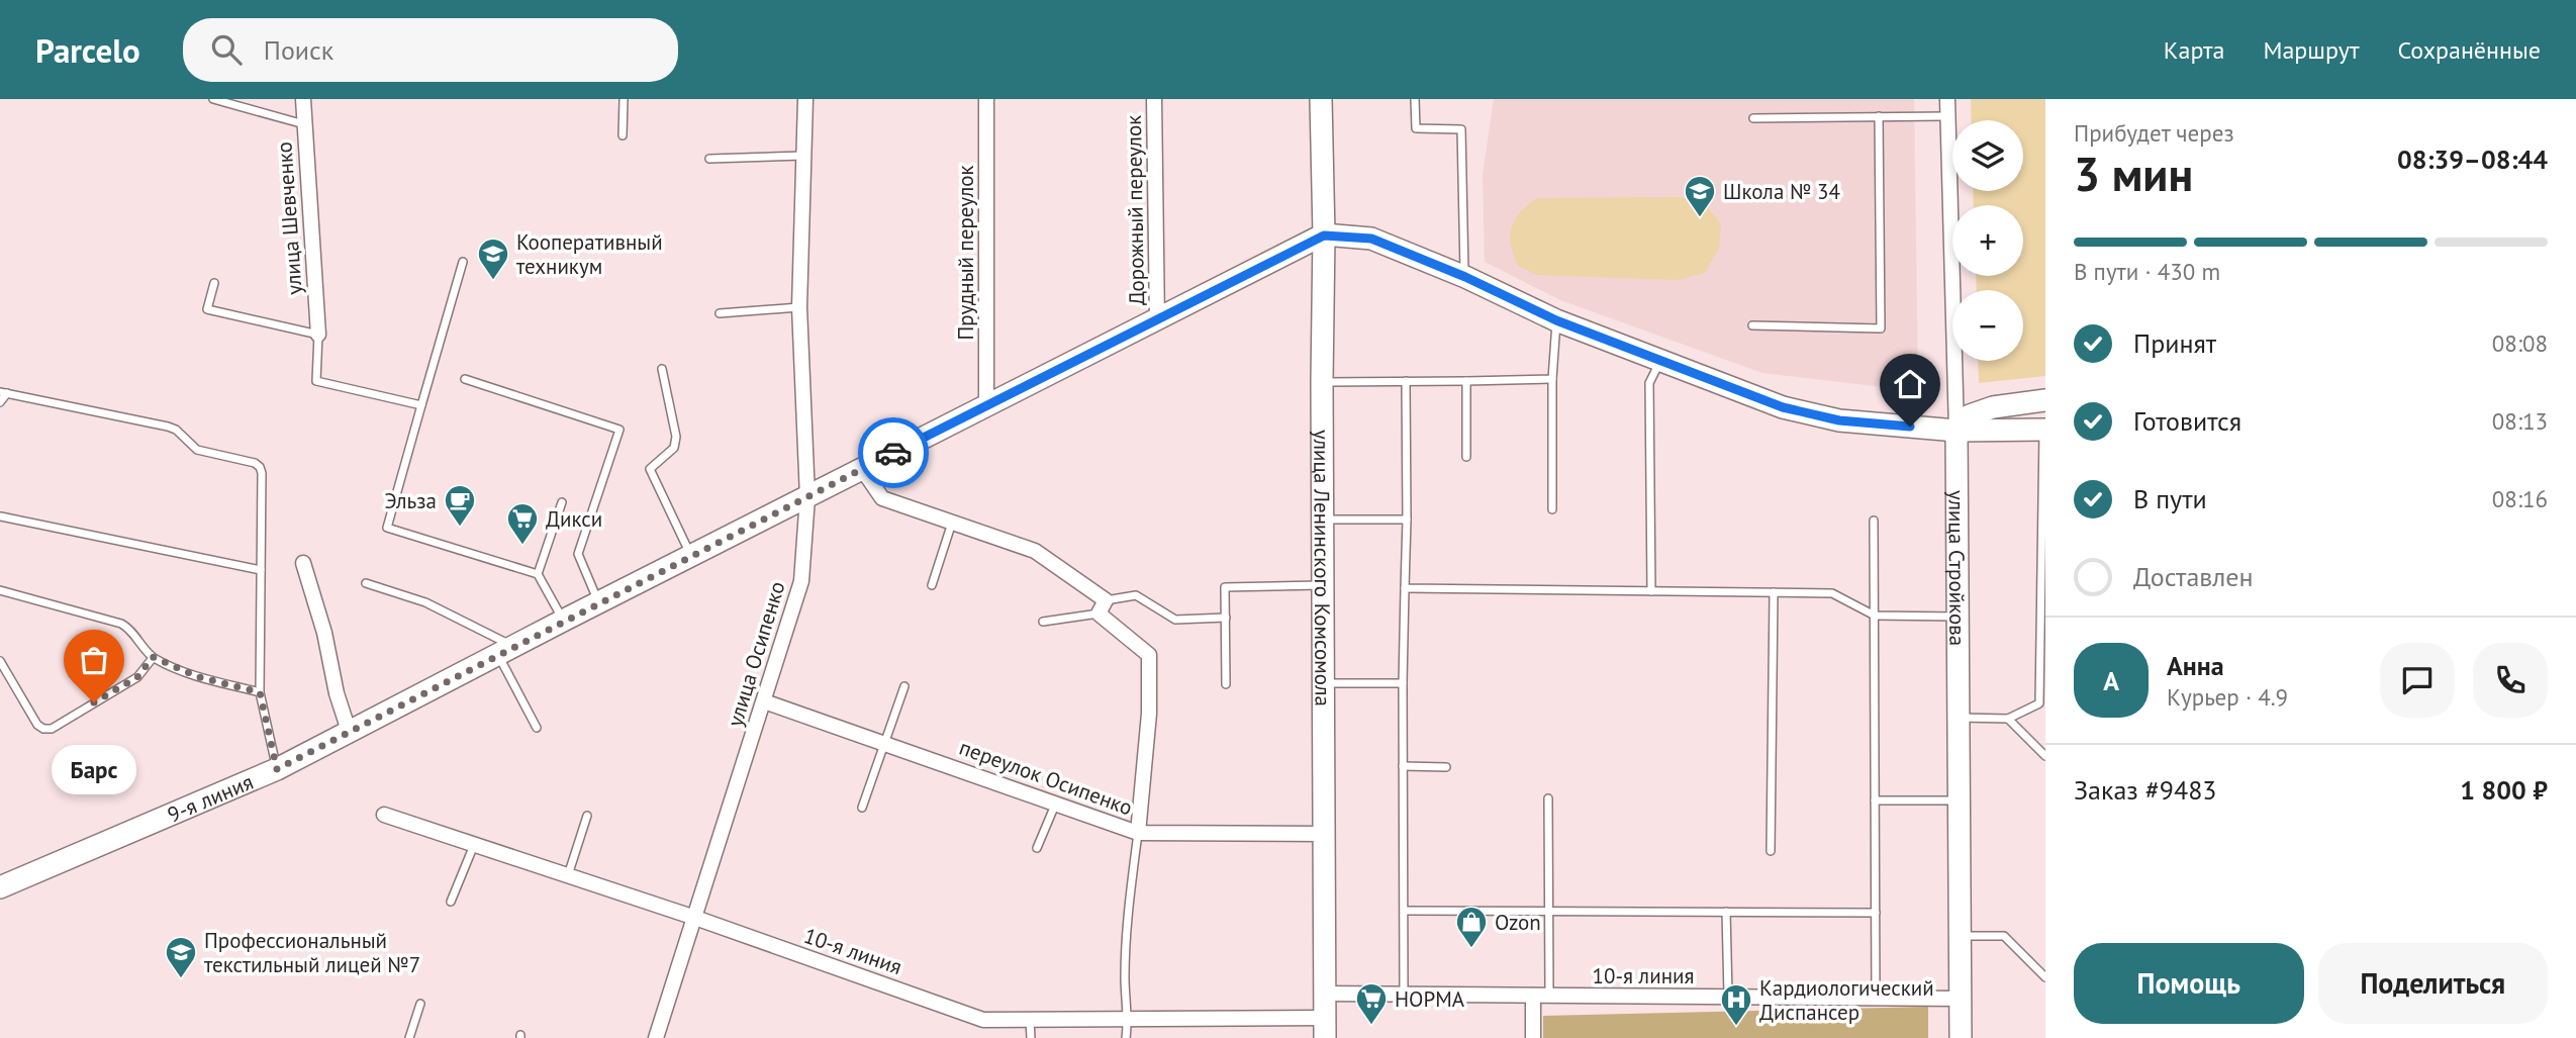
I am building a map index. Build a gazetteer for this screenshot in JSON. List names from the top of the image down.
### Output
{
  "streets": {
    "street": [
      "Дорожный переулок",
      "улица Шевченко",
      "Прудный переулок",
      "улица Ленинского Комсомола",
      "улица Стройкова",
      "улица Осипенко",
      "переулок Осипенко",
      "9-я линия",
      "10-я линия"
    ]
  },
  "crossings": [
    ["Дорожный переулок", "9-я линия"],
    ["Прудный переулок", "9-я линия"],
    ["улица Ленинского Комсомола", "переулок Осипенко"],
    ["улица Ленинского Комсомола", "9-я линия"],
    ["улица Ленинского Комсомола", "10-я линия"],
    ["улица Стройкова", "10-я линия"],
    ["улица Осипенко", "переулок Осипенко"],
    ["улица Осипенко", "9-я линия"],
    ["улица Осипенко", "10-я линия"]
  ],
  "places": {
    "school or university": ["Школа № 34", "Кооперативный техникум", "Профессиональный текстильный лицей №7"],
    "cafe": ["Эльза"],
    "supermarket": ["Дикси", "НОРМА"],
    "other": ["Барс"],
    "shop": ["Ozon"],
    "hospital": ["Кардиологический Диспансер"]
  },
  "page": {
    "header": "Parcelo",
    "search": "Поиск",
    "nav": ["Карта", "Маршрут", "Сохранённые"],
    "heading": ["3 мин", "Прибудет через", "08:39–08:44"],
    "panel": [
      "Анна",
      "Курьер · 4.9",
      "Заказ #9483",
      "1 800 ₽"
    ],
    "map_buttons": ["+", "−"],
    "bar": "В пути · 430 m",
    "list": [
      ["Принят", "08:08"],
      ["Готовится", "08:13"],
      ["В пути", "08:16"],
      "Доставлен"
    ],
    "round": "А",
    "bubble": "Барс",
    "buttons": ["Помощь", "Поделиться"]
  }
}
